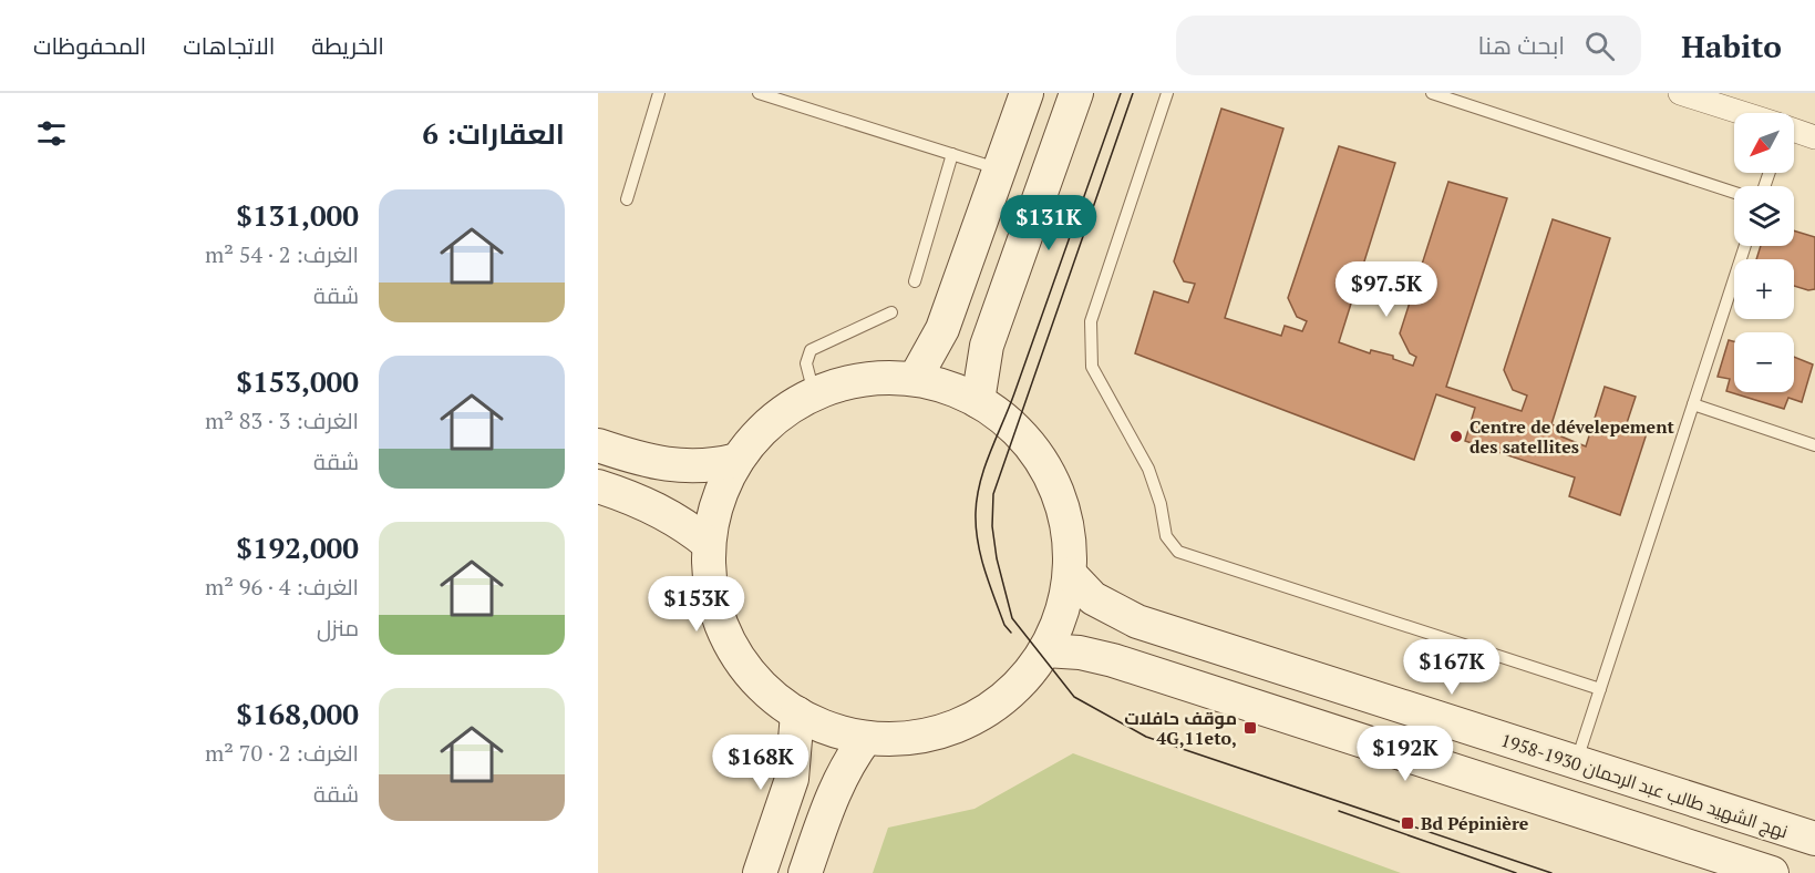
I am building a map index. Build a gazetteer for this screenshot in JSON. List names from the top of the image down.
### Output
{
  "streets": {
    "main road": ["نهج الشهيد طالب عبد الرحمان 1930-1958"]
  },
  "places": {
    "other": ["Centre de dévelepement des satellites"],
    "transit": ["موقف حافلات 4G,11eto,", "Bd Pépinière"]
  },
  "north": "bottom left",
  "page": {
    "header": "Habito",
    "search": "ابحث هنا",
    "nav": ["الخريطة", "الاتجاهات", "المحفوظات"],
    "heading": "العقارات: 6",
    "map_buttons": ["+", "−"],
    "list": [
      {
        "name": "$131,000",
        "note": "الغرف: 2 · 54 m² · شقة"
      },
      {
        "name": "$153,000",
        "note": "الغرف: 3 · 83 m² · شقة"
      },
      {
        "name": "$192,000",
        "note": "الغرف: 4 · 96 m² · منزل"
      },
      {
        "name": "$168,000",
        "note": "الغرف: 2 · 70 m² · شقة"
      }
    ],
    "price": [
      "$131K",
      "$97.5K",
      "$153K",
      "$167K",
      "$192K",
      "$168K"
    ]
  }
}
